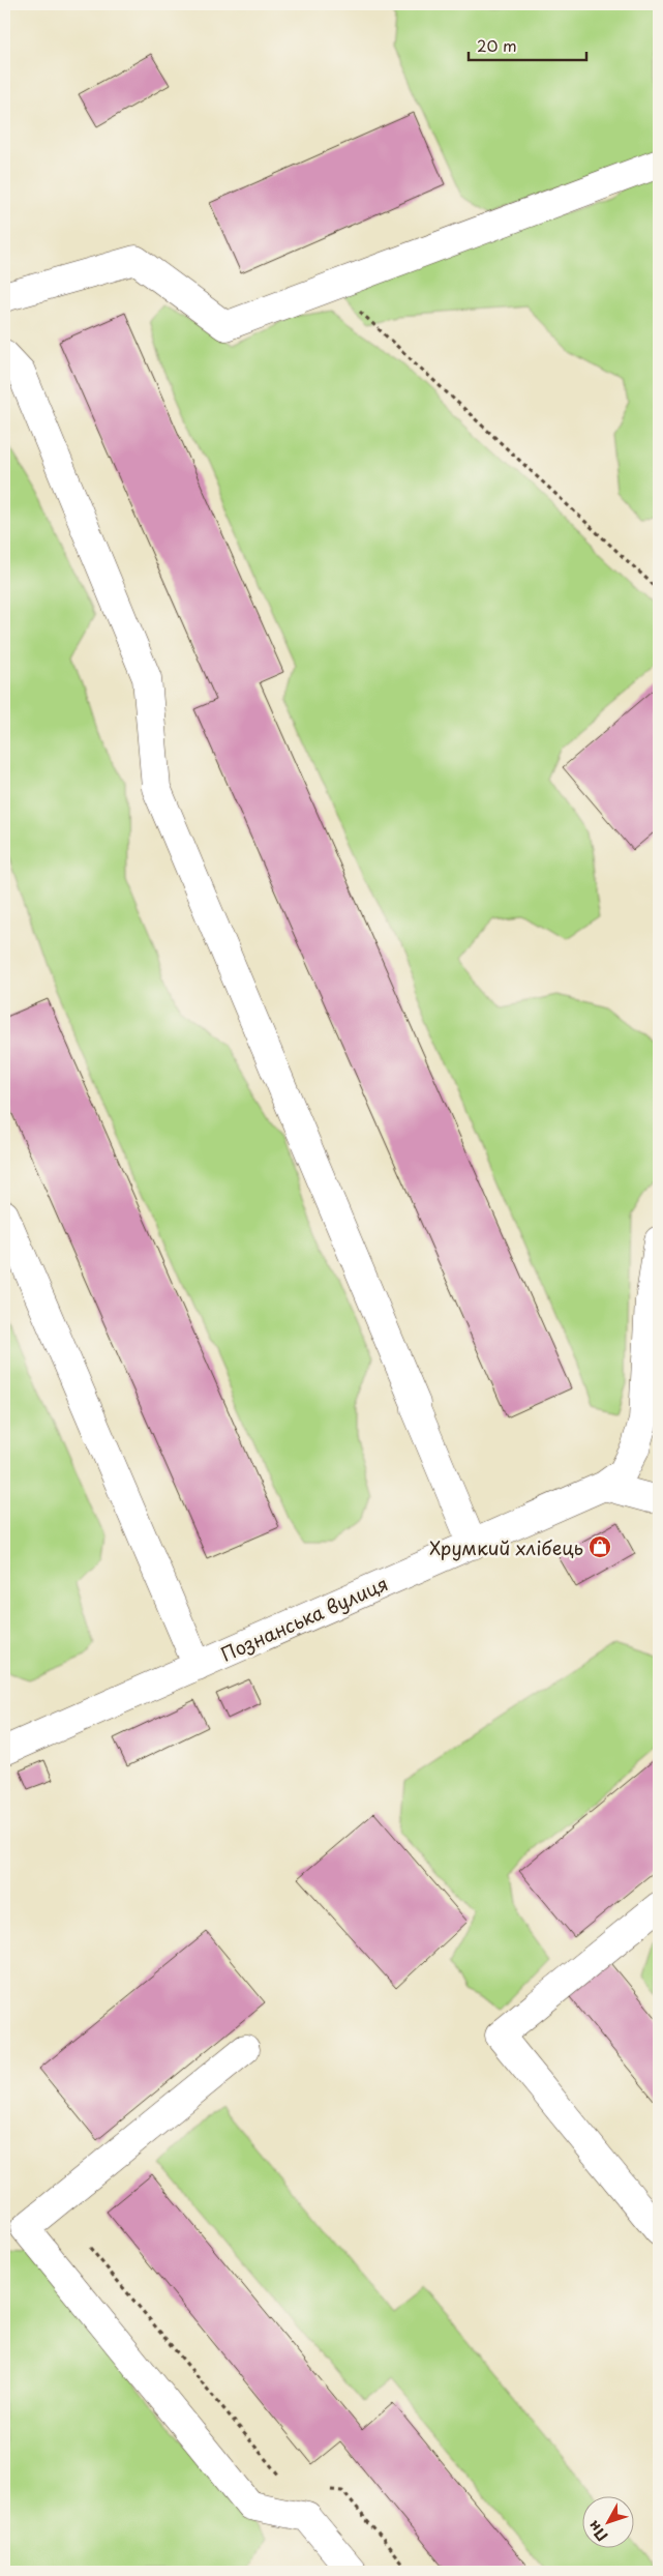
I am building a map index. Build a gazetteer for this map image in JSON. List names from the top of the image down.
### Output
{
  "streets": {
    "street": ["Познанська вулиця"]
  },
  "places": {
    "shop": ["Хрумкий хлібець"]
  },
  "scale_bar": "20 m",
  "north": "bottom left"
}
